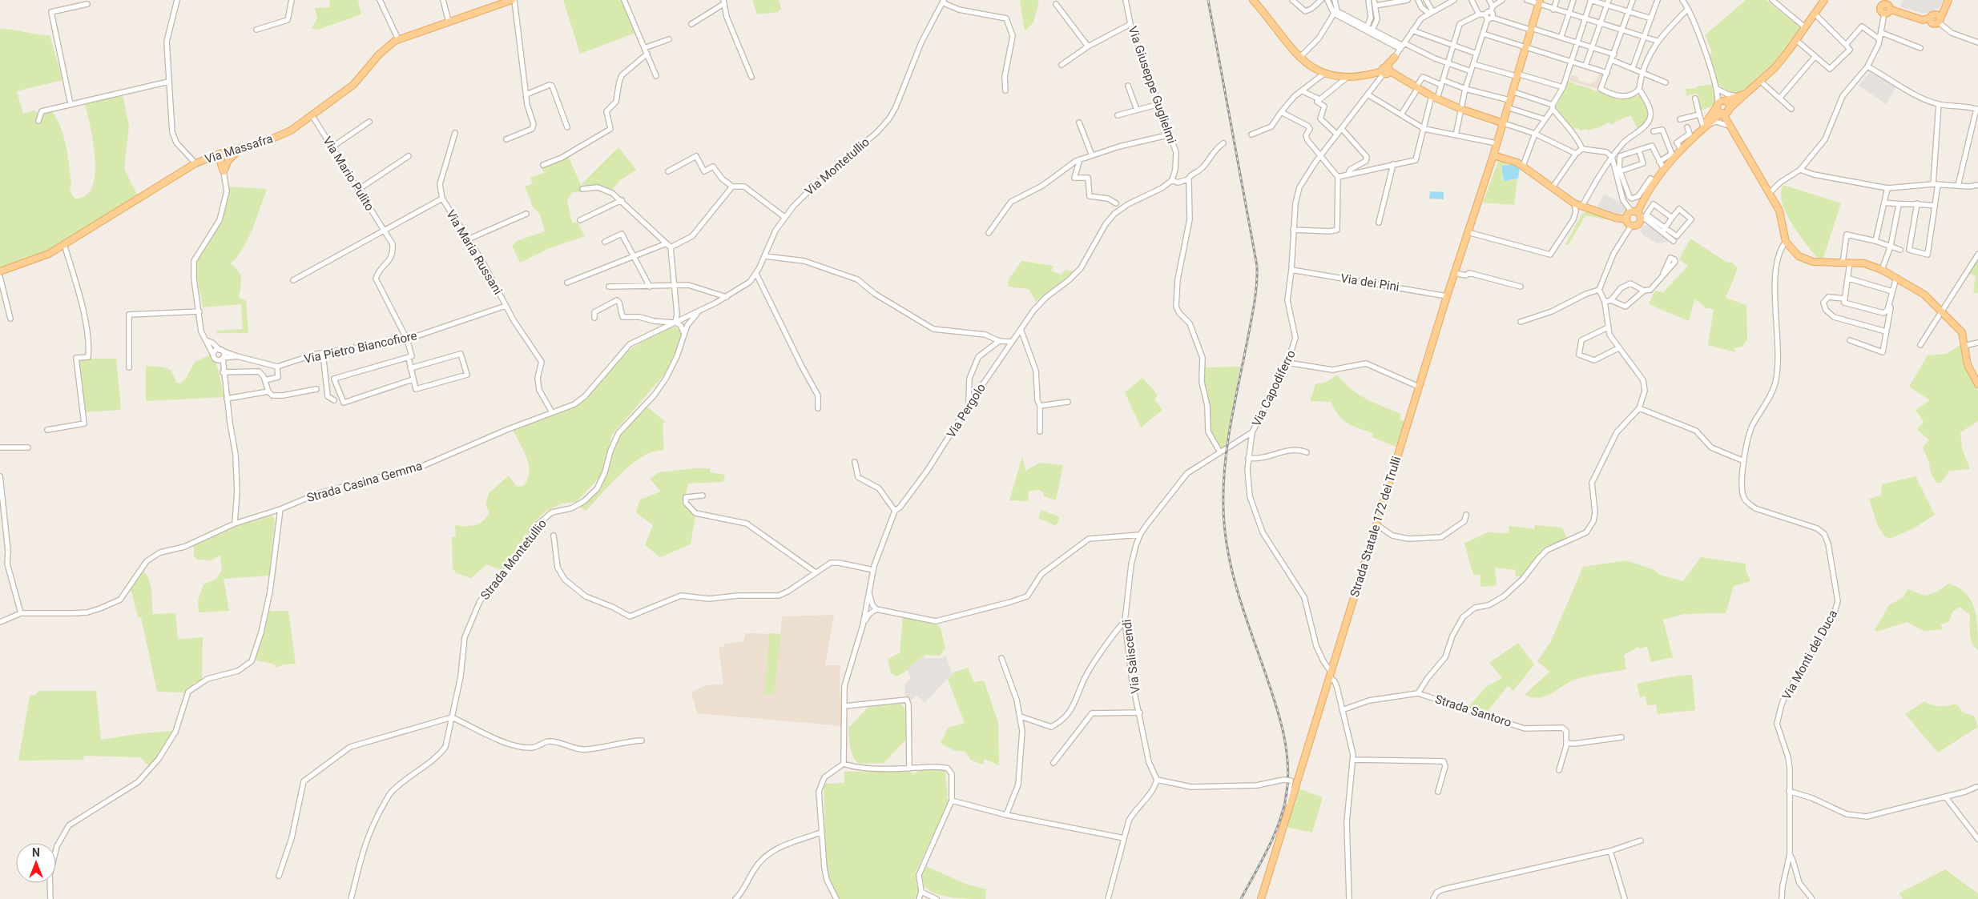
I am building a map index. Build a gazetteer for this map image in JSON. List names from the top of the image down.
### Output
{
  "streets": {
    "main road": ["Via Massafra", "Strada Statale 172 dei Trulli"],
    "street": [
      "Via Giuseppe Guglielmi",
      "Via Montetullio",
      "Via Mario Pulito",
      "Via Maria Russani",
      "Via dei Pini",
      "Via Pietro Biancofiore",
      "Via Capodiferro",
      "Via Pergolo",
      "Strada Casina Gemma",
      "Strada Montetullio",
      "Via Monti del Duca",
      "Via Saliscendi",
      "Strada Santoro"
    ]
  },
  "crossings": [
    ["Via Giuseppe Guglielmi", "Via Pergolo"],
    ["Via Massafra", "Via Mario Pulito"],
    ["Via Montetullio", "Strada Casina Gemma"],
    ["Via Montetullio", "Strada Montetullio"],
    ["Via Mario Pulito", "Via Pietro Biancofiore"],
    ["Via Maria Russani", "Via Pietro Biancofiore"],
    ["Via Maria Russani", "Strada Casina Gemma"],
    ["Via dei Pini", "Via Capodiferro"],
    ["Via dei Pini", "Strada Statale 172 dei Trulli"],
    ["Via Capodiferro", "Strada Statale 172 dei Trulli"],
    ["Via Capodiferro", "Via Saliscendi"],
    ["Via Capodiferro", "Strada Santoro"],
    ["Strada Casina Gemma", "Strada Montetullio"]
  ],
  "north": "top"
}
